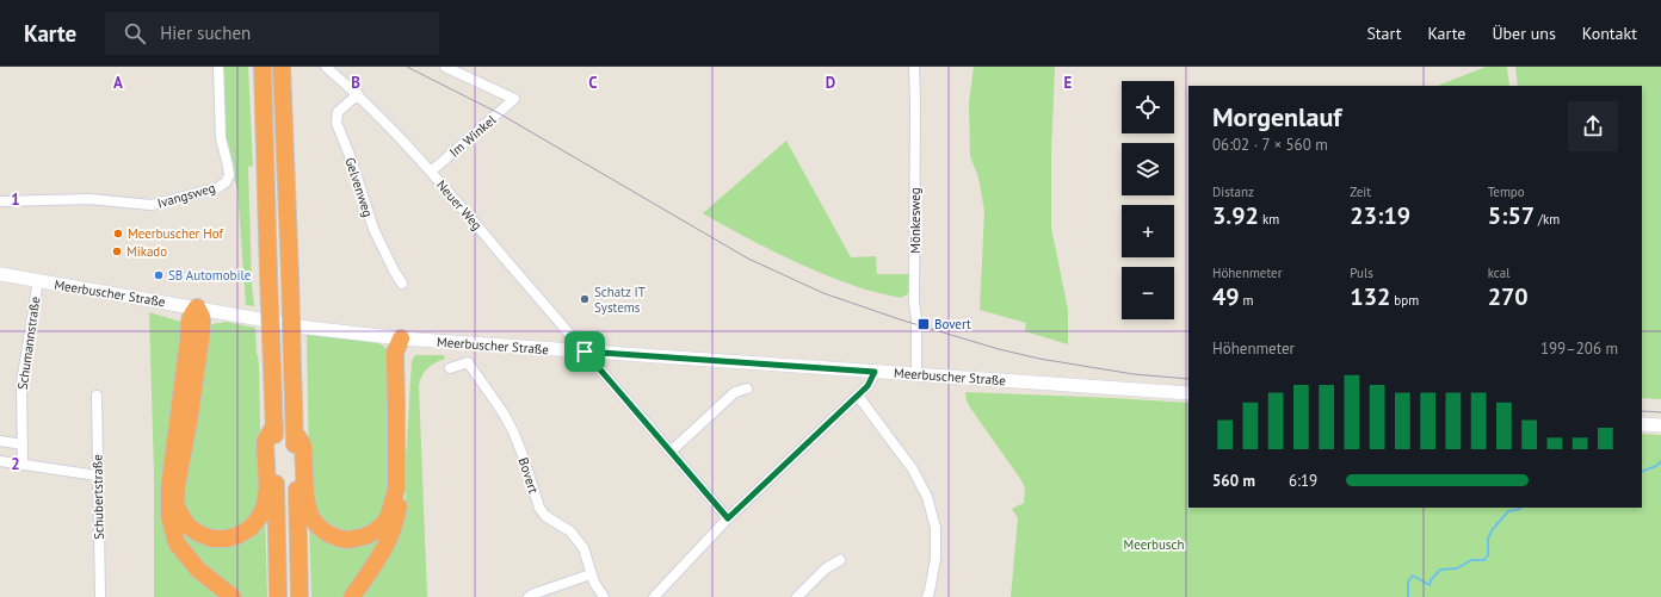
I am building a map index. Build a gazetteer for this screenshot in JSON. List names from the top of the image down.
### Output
{
  "streets": {
    "main road": ["Meerbuscher Straße"],
    "street": [
      "Im Winkel",
      "Gelvenweg",
      "Ivangsweg",
      "Neuer Weg",
      "Mönkesweg",
      "Schumannstraße",
      "Bovert",
      "Schubertstraße"
    ]
  },
  "crossings": [
    ["Im Winkel", "Neuer Weg"],
    ["Gelvenweg", "Neuer Weg"],
    ["Neuer Weg", "Meerbuscher Straße"],
    ["Mönkesweg", "Meerbuscher Straße"],
    ["Meerbuscher Straße", "Schumannstraße"]
  ],
  "parks": ["Meerbusch"],
  "places": {
    "other": [
      "Meerbuscher Hof",
      "Mikado",
      "SB Automobile",
      "Schatz IT Systems"
    ],
    "transit": ["Bovert"]
  },
  "page": {
    "header": "Karte",
    "search": "Hier suchen",
    "nav": [
      "Start",
      "Karte",
      "Über uns",
      "Kontakt"
    ],
    "map_buttons": ["+", "−"],
    "heading": ["Morgenlauf", "06:02 · 7 × 560 m"],
    "stats": [
      ["Distanz", "3.92 km"],
      ["Zeit", "23:19"],
      ["Tempo", "5:57 /km"],
      ["Höhenmeter", "49 m"],
      ["Puls", "132 bpm"],
      ["kcal", "270"]
    ],
    "chart": ["Höhenmeter", "199–206 m"],
    "list": [
      {
        "name": "560 m",
        "note": "6:19"
      }
    ]
  },
  "grid": {
    "columns": [
      "A",
      "B",
      "C",
      "D",
      "E"
    ],
    "rows": ["1", "2"]
  }
}
